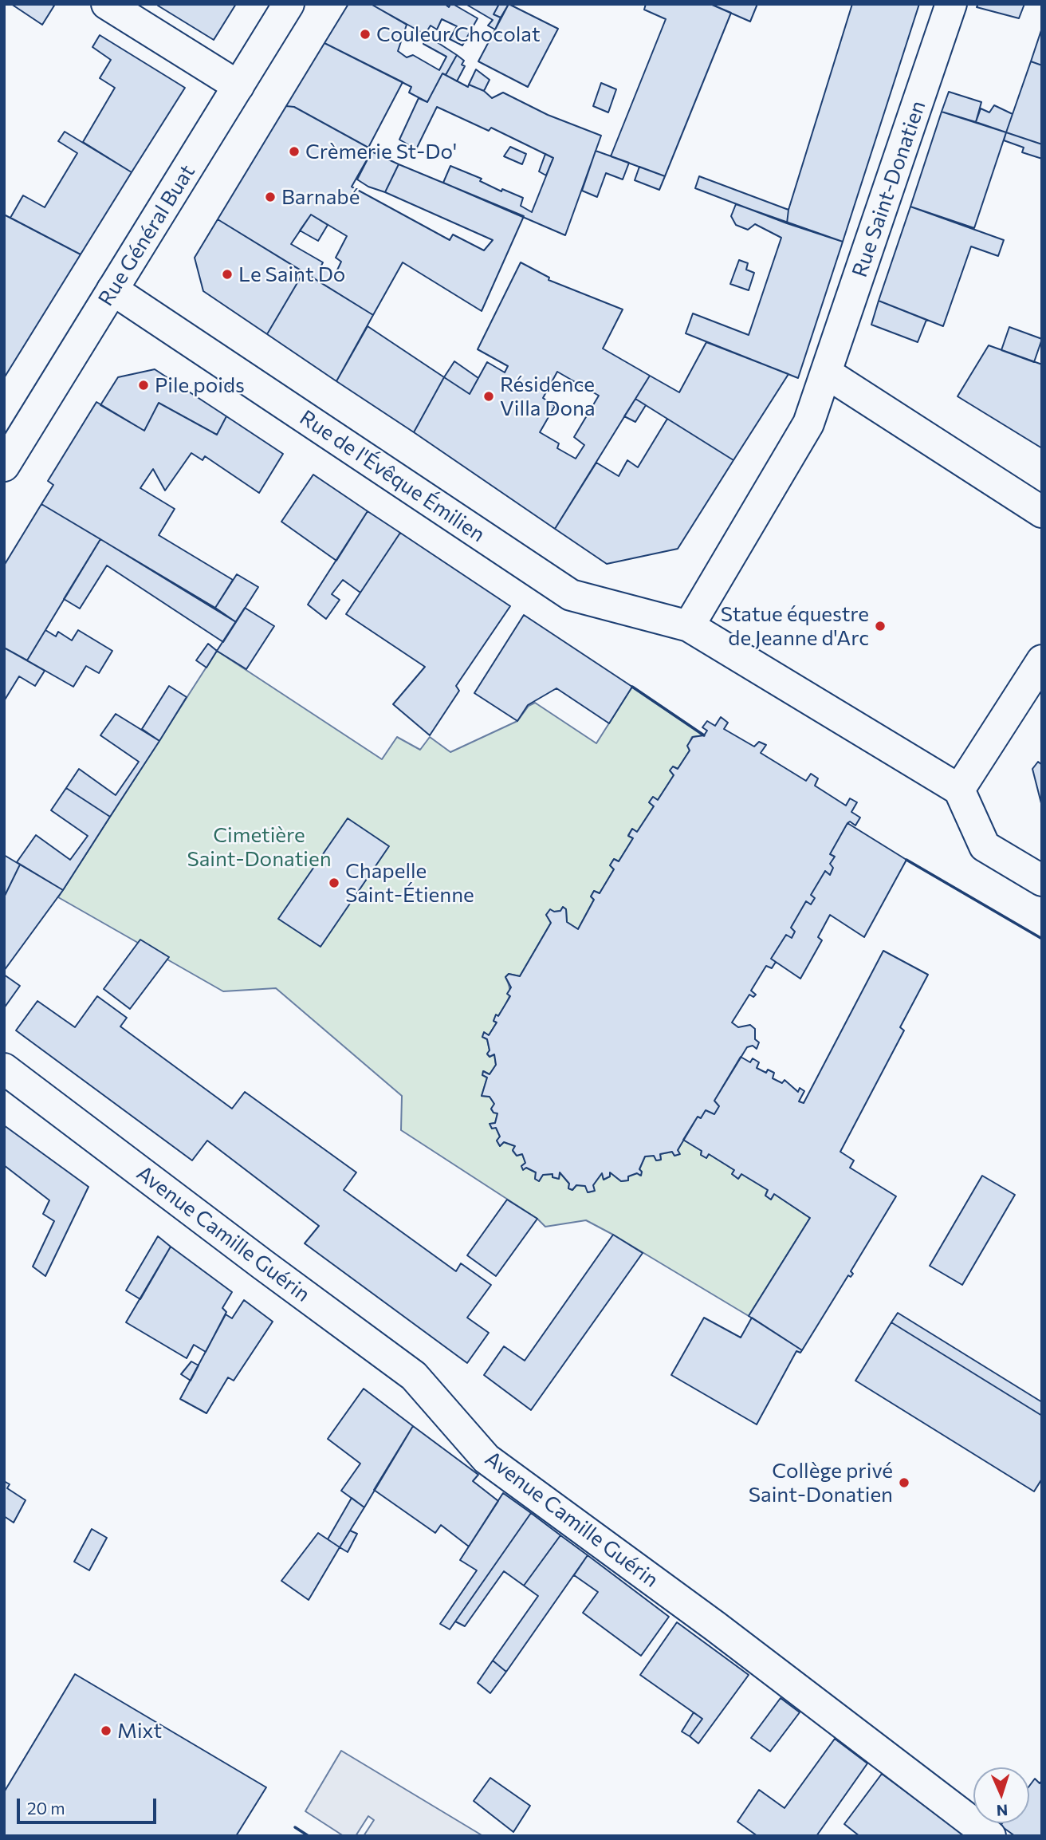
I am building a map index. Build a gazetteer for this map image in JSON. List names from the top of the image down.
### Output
{
  "streets": {
    "street": [
      "Rue Saint-Donatien",
      "Rue Général Buat",
      "Rue de l'Évêque Émilien",
      "Avenue Camille Guérin"
    ]
  },
  "crossings": [
    ["Rue Saint-Donatien", "Rue de l'Évêque Émilien"],
    ["Rue Général Buat", "Rue de l'Évêque Émilien"]
  ],
  "parks": ["Cimetière Saint-Donatien"],
  "places": [
    "Couleur Chocolat",
    "Crèmerie St-Do'",
    "Barnabé",
    "Le Saint Do",
    "Pile poids",
    "Résidence Villa Dona",
    "Statue équestre de Jeanne d'Arc",
    "Chapelle Saint-Étienne",
    "Collège privé Saint-Donatien",
    "Mixt"
  ],
  "scale_bar": "20 m",
  "north": "bottom"
}
